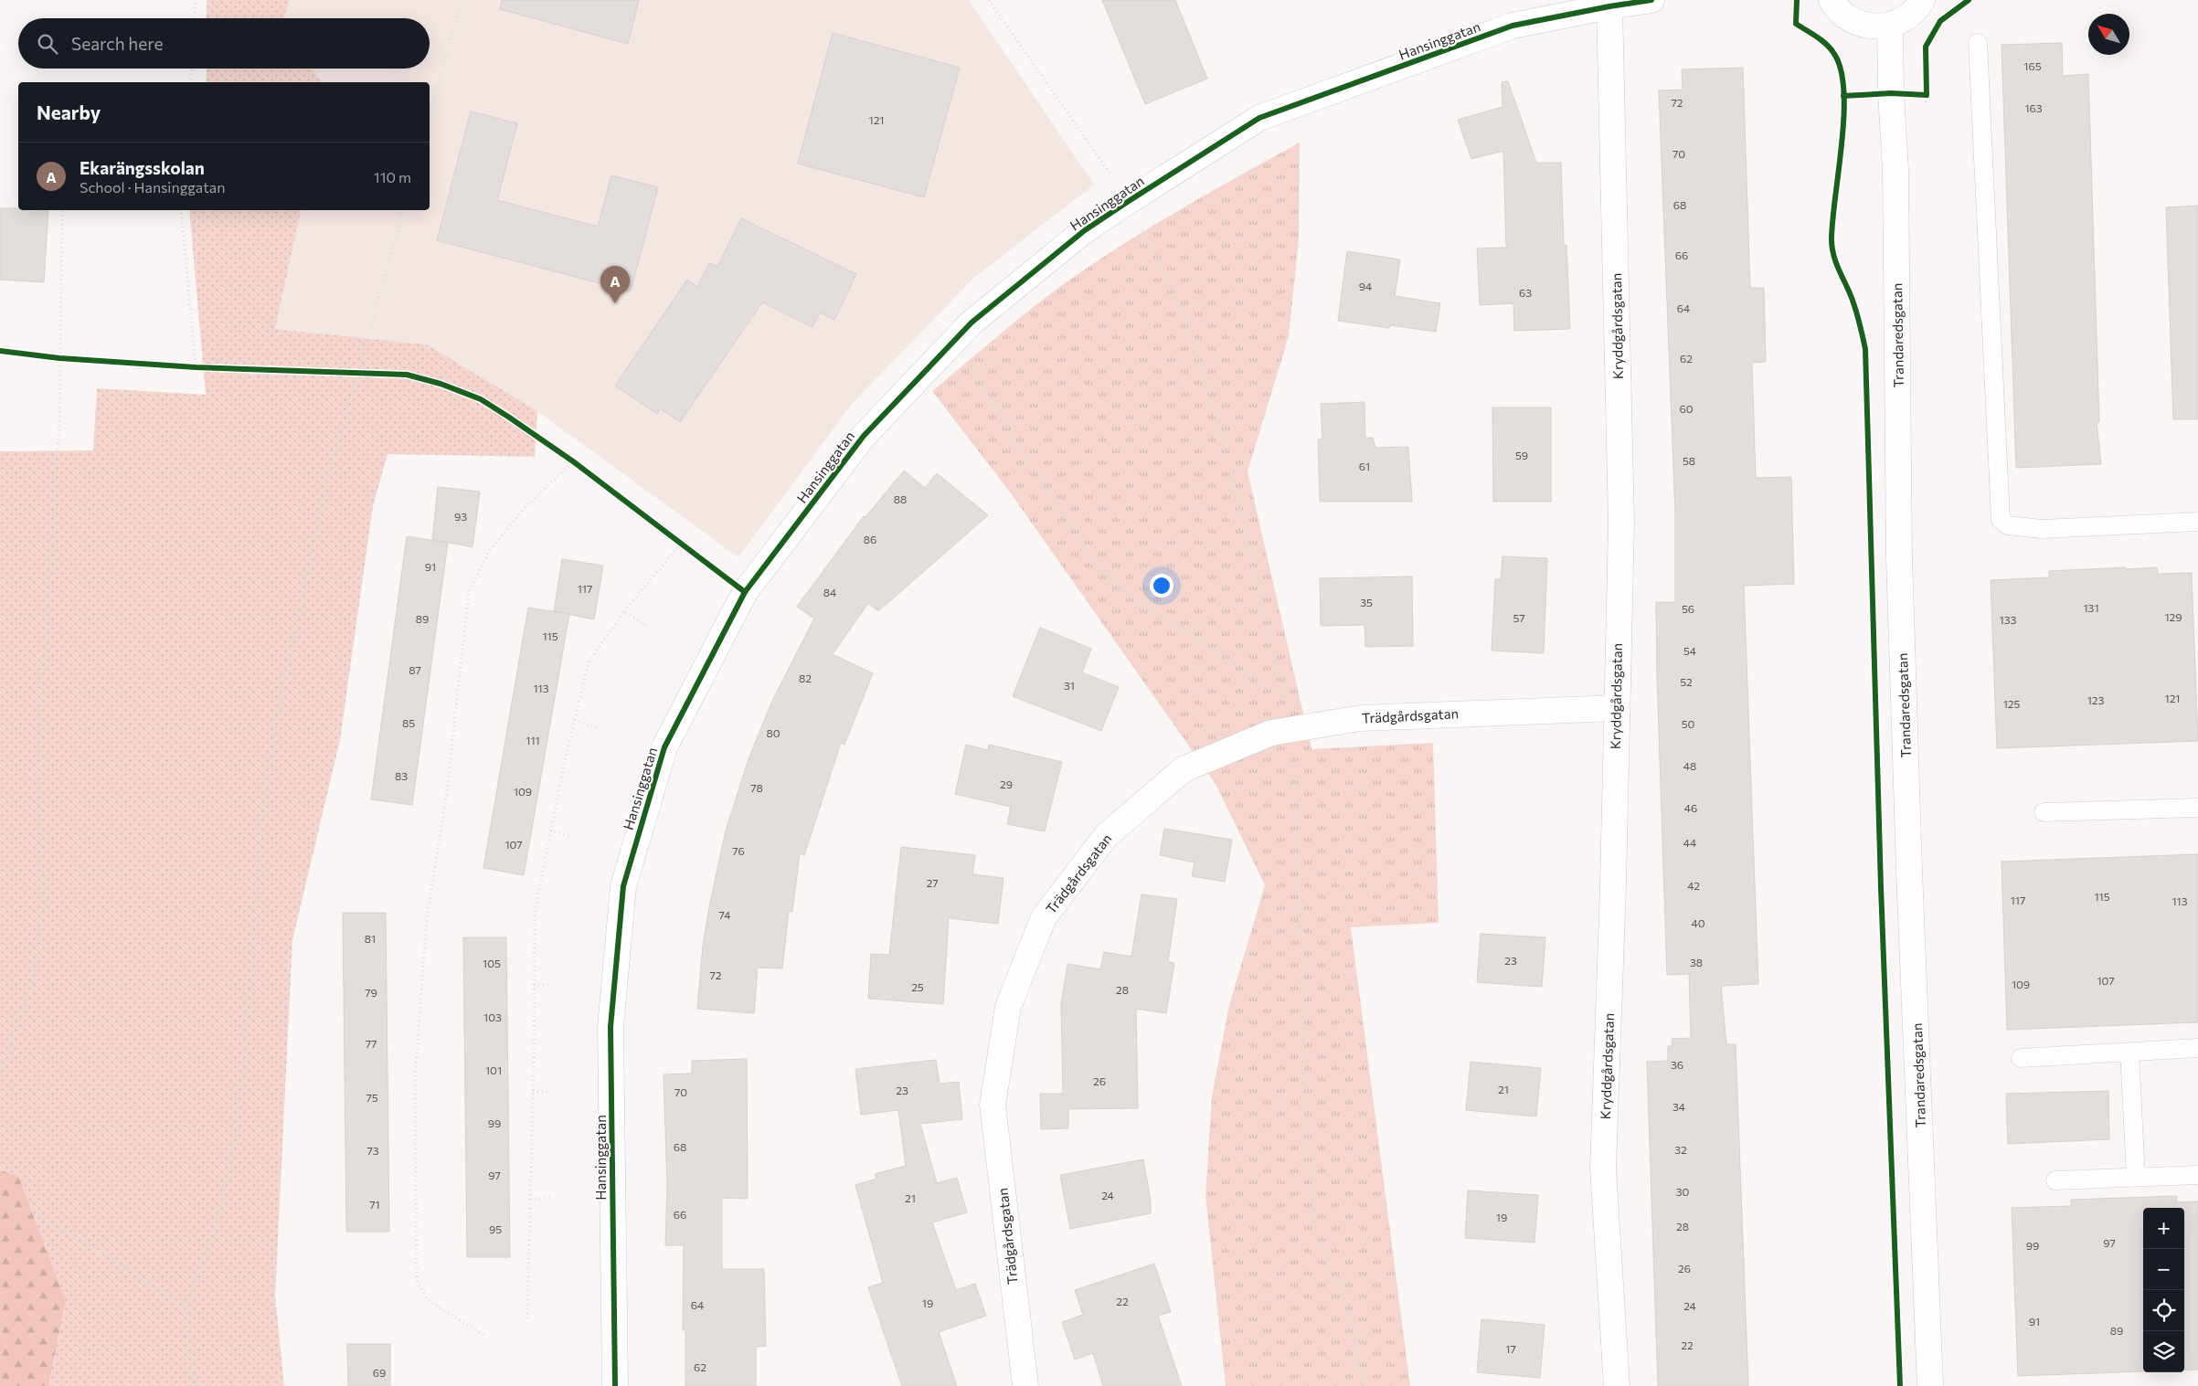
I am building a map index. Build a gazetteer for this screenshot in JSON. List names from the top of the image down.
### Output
{
  "streets": {
    "street": [
      "Hansinggatan",
      "Kryddgårdsgatan",
      "Trandaredsgatan",
      "Trädgårdsgatan"
    ]
  },
  "crossings": [
    ["Hansinggatan", "Kryddgårdsgatan"],
    ["Kryddgårdsgatan", "Trädgårdsgatan"]
  ],
  "house_numbers": [
    "165",
    "72",
    "163",
    "121",
    "70",
    "68",
    "66",
    "94",
    "63",
    "64",
    "62",
    "60",
    "59",
    "58",
    "61",
    "88",
    "93",
    "86",
    "91",
    "117",
    "84",
    "35",
    "131",
    "56",
    "129",
    "57",
    "89",
    "133",
    "115",
    "54",
    "87",
    "82",
    "52",
    "31",
    "113",
    "121",
    "123",
    "125",
    "85",
    "50",
    "80",
    "111",
    "48",
    "83",
    "29",
    "78",
    "109",
    "46",
    "44",
    "107",
    "76",
    "27",
    "42",
    "115",
    "117",
    "113",
    "74",
    "40",
    "81",
    "23",
    "38",
    "105",
    "72",
    "107",
    "109",
    "25",
    "28",
    "79",
    "103",
    "77",
    "36",
    "101",
    "26",
    "21",
    "23",
    "70",
    "75",
    "34",
    "99",
    "68",
    "32",
    "73",
    "97",
    "30",
    "24",
    "21",
    "71",
    "66",
    "19",
    "28",
    "95",
    "97",
    "99",
    "26",
    "22",
    "19",
    "64",
    "24",
    "91",
    "89",
    "22",
    "17",
    "62",
    "69"
  ],
  "north": "top left",
  "page": {
    "search": "Search here",
    "heading": "Nearby",
    "list": [
      {
        "mark": "A",
        "name": "Ekarängsskolan",
        "note": "School · Hansinggatan",
        "value": "110 m"
      }
    ],
    "pins": "A",
    "map_buttons": ["+", "−"]
  }
}
